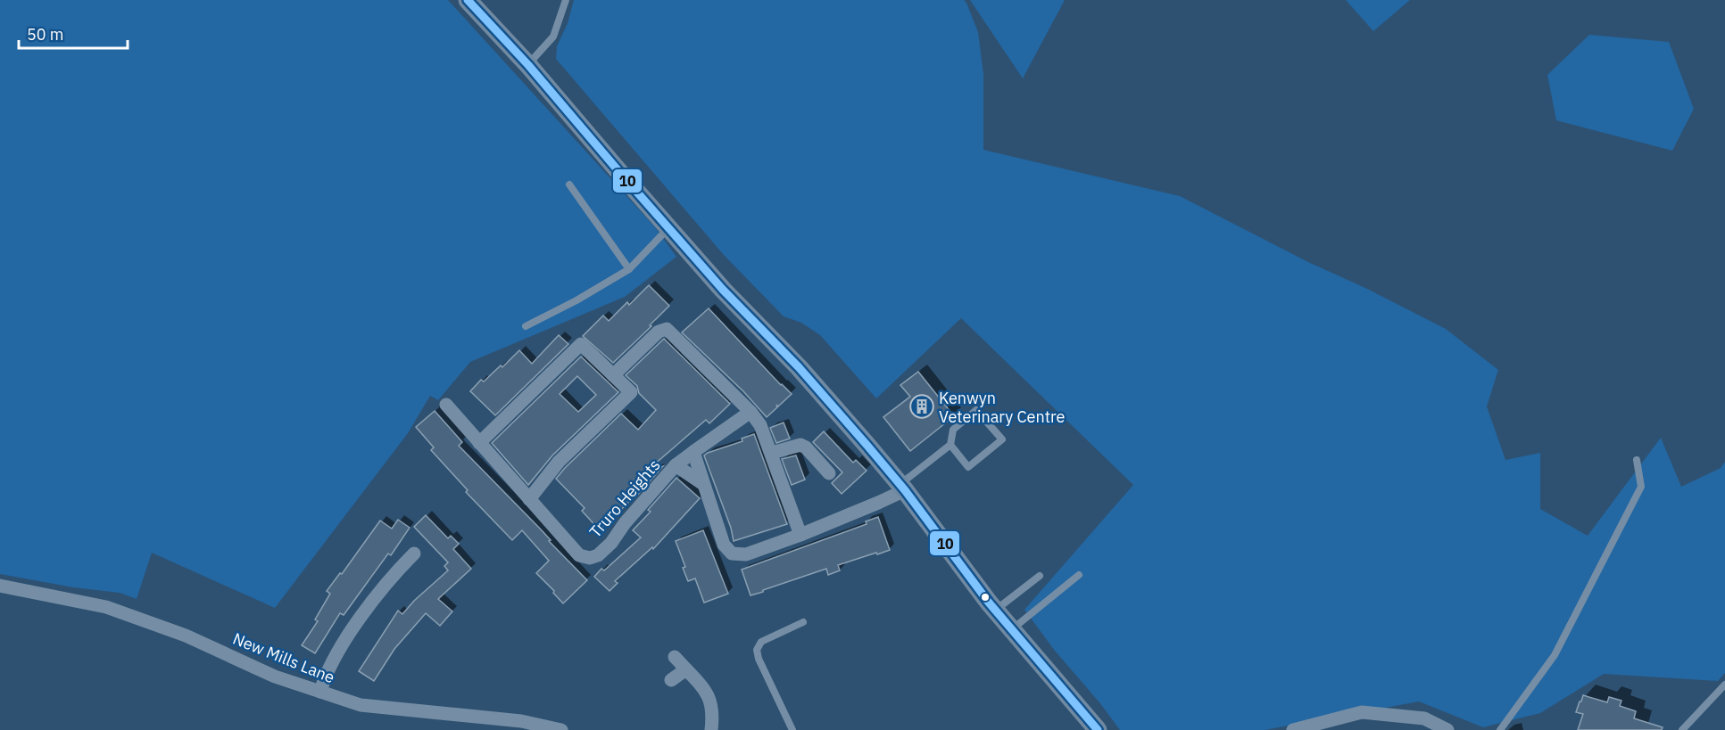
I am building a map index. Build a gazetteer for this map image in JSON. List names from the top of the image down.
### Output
{
  "streets": {
    "street": ["Truro Heights", "New Mills Lane"]
  },
  "places": {
    "building": ["Kenwyn Veterinary Centre"]
  },
  "lines": ["transit line 10"],
  "scale_bar": "50 m"
}
